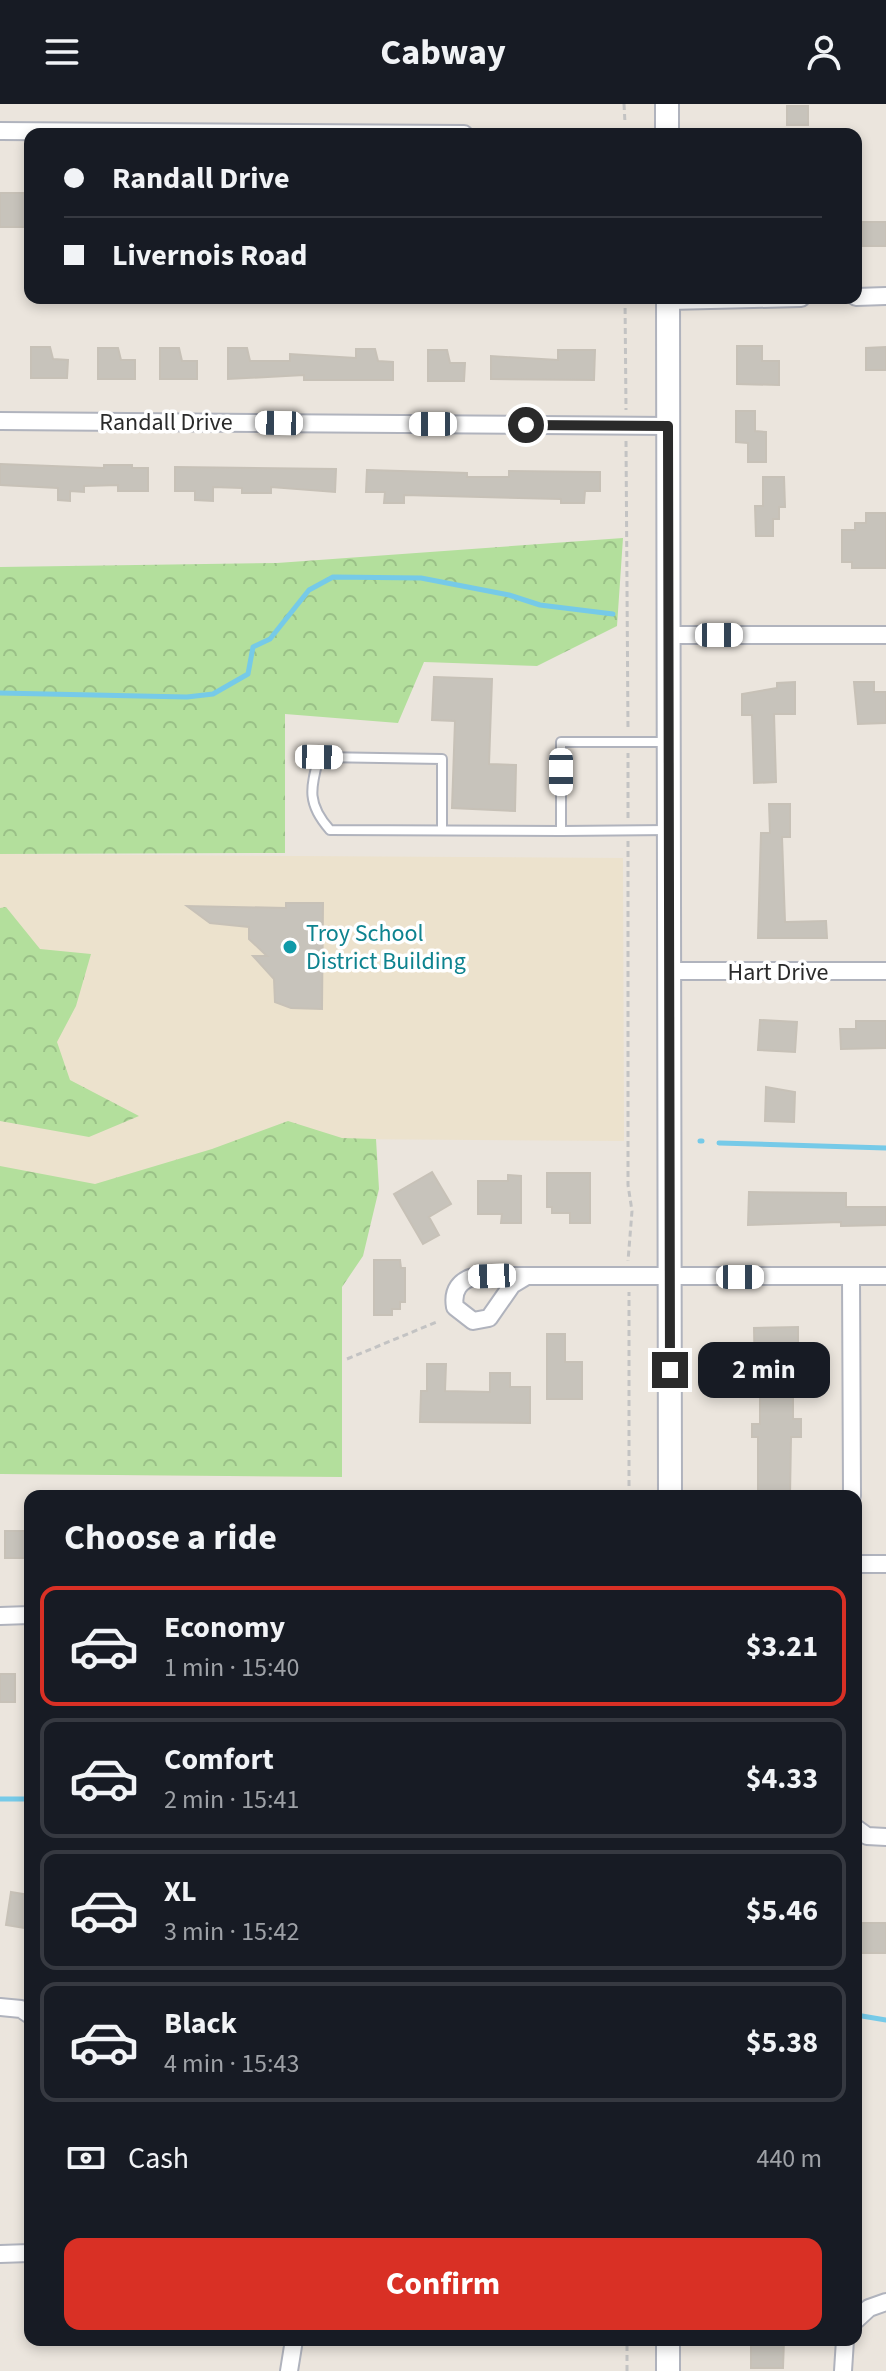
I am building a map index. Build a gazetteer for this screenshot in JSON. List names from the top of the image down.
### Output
{
  "streets": {
    "street": ["Randall Drive", "Hart Drive"]
  },
  "places": ["Troy School District Building"],
  "page": {
    "header": "Cabway",
    "banner": ["Randall Drive", "Livernois Road"],
    "bubble": "2 min",
    "heading": "Choose a ride",
    "list": [
      {
        "name": "Economy",
        "note": "1 min · 15:40",
        "value": "$3.21"
      },
      {
        "name": "Comfort",
        "note": "2 min · 15:41",
        "value": "$4.33"
      },
      {
        "name": "XL",
        "note": "3 min · 15:42",
        "value": "$5.46"
      },
      {
        "name": "Black",
        "note": "4 min · 15:43",
        "value": "$5.38"
      }
    ],
    "pay": ["Cash", "440 m"],
    "buttons": "Confirm"
  }
}
